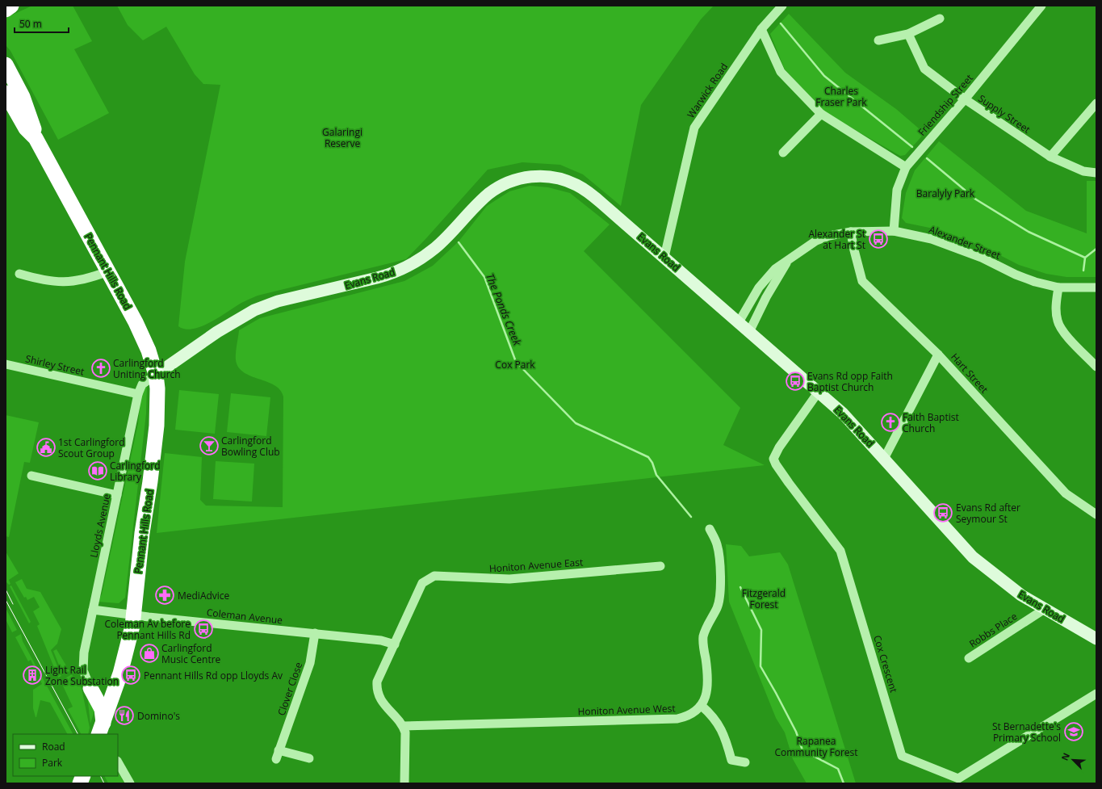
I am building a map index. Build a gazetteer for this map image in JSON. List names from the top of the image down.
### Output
{
  "streets": {
    "highway": ["Pennant Hills Road"],
    "street": [
      "Warwick Road",
      "Friendship Street",
      "Supply Street",
      "Alexander Street",
      "Evans Road",
      "Shirley Street",
      "Hart Street",
      "Lloyds Avenue",
      "Honiton Avenue East",
      "Coleman Avenue",
      "Robbs Place",
      "Cox Crescent",
      "Clover Close",
      "Honiton Avenue West"
    ]
  },
  "crossings": [
    ["Warwick Road", "Evans Road"],
    ["Friendship Street", "Supply Street"],
    ["Friendship Street", "Alexander Street"],
    ["Alexander Street", "Evans Road"],
    ["Alexander Street", "Hart Street"],
    ["Evans Road", "Pennant Hills Road"],
    ["Evans Road", "Lloyds Avenue"],
    ["Evans Road", "Robbs Place"],
    ["Evans Road", "Cox Crescent"],
    ["Pennant Hills Road", "Lloyds Avenue"],
    ["Pennant Hills Road", "Coleman Avenue"],
    ["Shirley Street", "Lloyds Avenue"],
    ["Lloyds Avenue", "Coleman Avenue"],
    ["Honiton Avenue East", "Coleman Avenue"],
    ["Honiton Avenue East", "Honiton Avenue West"],
    ["Coleman Avenue", "Clover Close"]
  ],
  "water": ["The Ponds Creek"],
  "parks": [
    "Charles Fraser Park",
    "Galaringi Reserve",
    "Baralyly Park",
    "Cox Park",
    "Fitzgerald Forest",
    "Rapanea Community Forest"
  ],
  "places": {
    "bus stop": [
      "Alexander St at Hart St",
      "Evans Rd opp Faith Baptist Church",
      "Evans Rd after Seymour St",
      "Coleman Av before Pennant Hills Rd",
      "Pennant Hills Rd opp Lloyds Av"
    ],
    "church": ["Carlingford Uniting Church", "Faith Baptist Church"],
    "bar": ["Carlingford Bowling Club"],
    "public building": ["1st Carlingford Scout Group"],
    "library": ["Carlingford Library"],
    "pharmacy": ["MediAdvice"],
    "shop": ["Carlingford Music Centre"],
    "building": ["Light Rail Zone Substation"],
    "restaurant": ["Domino's"],
    "school or university": ["St Bernadette's Primary School"]
  },
  "legend": ["Road", "Park"],
  "scale_bar": "50 m",
  "north": "top left"
}
